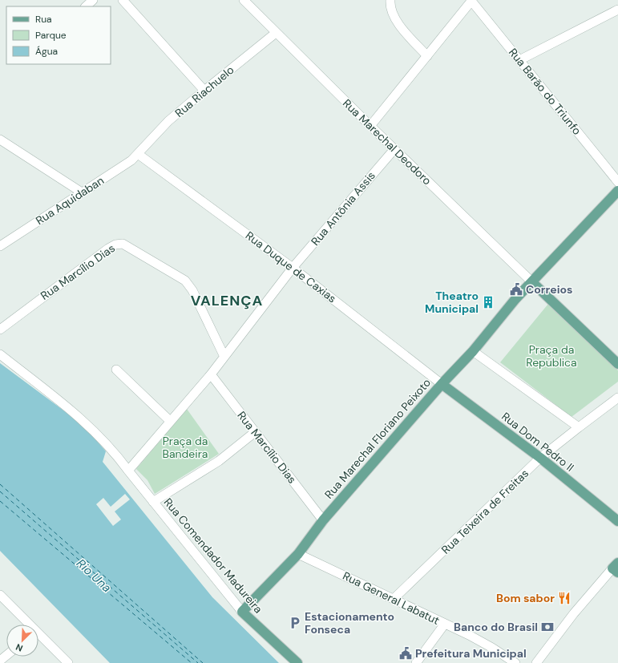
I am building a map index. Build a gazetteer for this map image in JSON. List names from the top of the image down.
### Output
{
  "streets": {
    "main road": ["Rua Marechal Floriano Peixoto", "Rua Dom Pedro II", "Rua Comendador Madureira"],
    "street": [
      "Rua Riachuelo",
      "Rua Barão do Triunfo",
      "Rua Marechal Deodoro",
      "Rua Aquidaban",
      "Rua Antônia Assis",
      "Rua Duque de Caxias",
      "Rua Marcílio Dias",
      "Rua Teixeira de Freitas",
      "Rua General Labatut"
    ]
  },
  "crossings": [
    ["Rua Riachuelo", "Rua Marechal Deodoro"],
    ["Rua Riachuelo", "Rua Aquidaban"],
    ["Rua Riachuelo", "Rua Duque de Caxias"],
    ["Rua Marechal Deodoro", "Rua Antônia Assis"],
    ["Rua Marechal Deodoro", "Rua Marechal Floriano Peixoto"],
    ["Rua Aquidaban", "Rua Duque de Caxias"],
    ["Rua Antônia Assis", "Rua Duque de Caxias"],
    ["Rua Antônia Assis", "Rua Marcílio Dias"],
    ["Rua Duque de Caxias", "Rua Marechal Floriano Peixoto"],
    ["Rua Duque de Caxias", "Rua Dom Pedro II"],
    ["Rua Marcílio Dias", "Rua Marechal Floriano Peixoto"],
    ["Rua Marechal Floriano Peixoto", "Rua Dom Pedro II"],
    ["Rua Marechal Floriano Peixoto", "Rua Comendador Madureira"],
    ["Rua Marechal Floriano Peixoto", "Rua General Labatut"],
    ["Rua Dom Pedro II", "Rua Teixeira de Freitas"],
    ["Rua Teixeira de Freitas", "Rua General Labatut"]
  ],
  "districts": ["VALENÇA"],
  "water": ["Rio Una"],
  "parks": ["Praça da Republica", "Praça da Bandeira"],
  "places": {
    "public building": ["Correios", "Prefeitura Municipal"],
    "building": ["Theatro Municipal"],
    "restaurant": ["Bom sabor"],
    "parking": ["Estacionamento Fonseca"],
    "bank": ["Banco do Brasil"]
  },
  "legend": ["Rua", "Parque", "Água"],
  "north": "bottom left"
}
